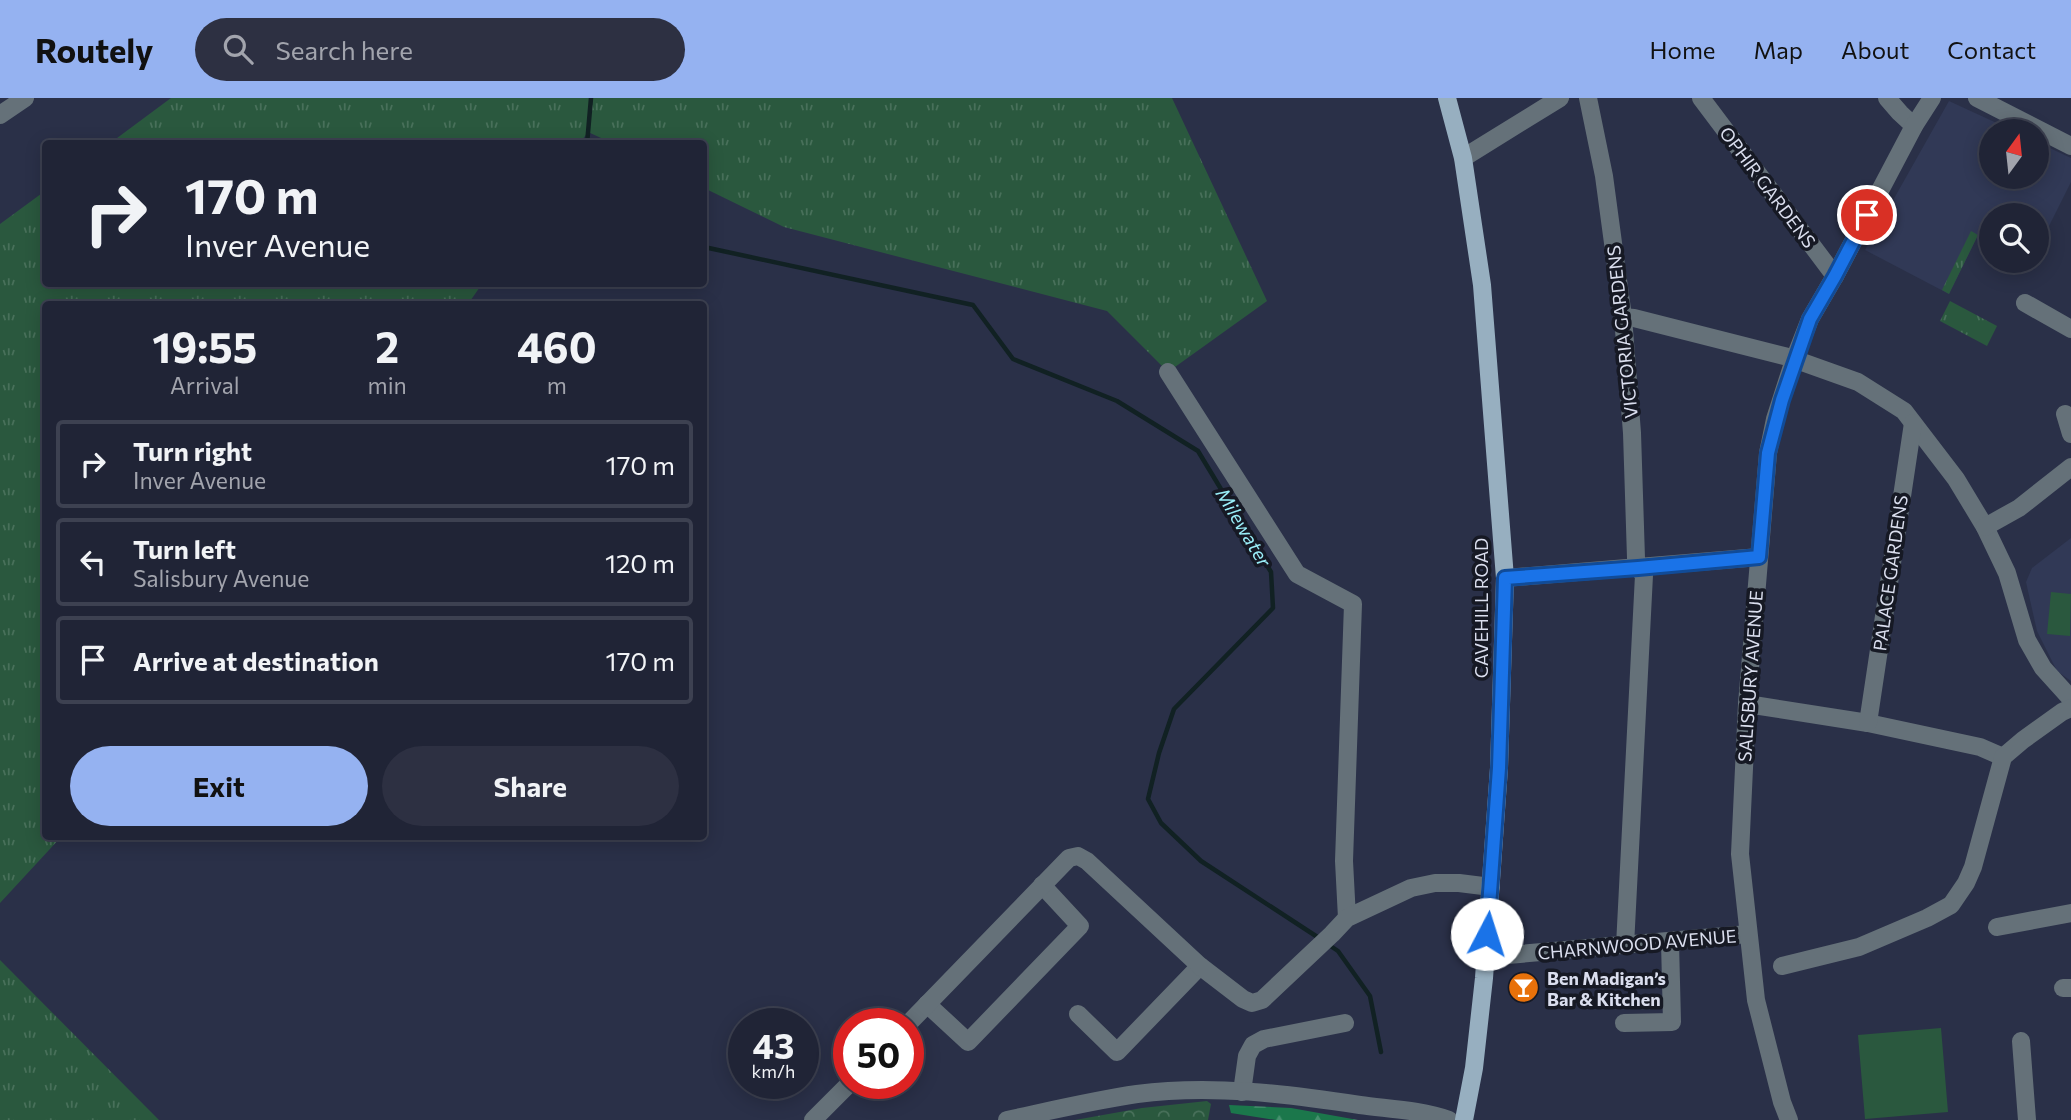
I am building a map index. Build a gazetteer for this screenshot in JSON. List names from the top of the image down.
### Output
{
  "streets": {
    "main road": ["CAVEHILL ROAD"],
    "street": [
      "OPHIR GARDENS",
      "VICTORIA GARDENS",
      "PALACE GARDENS",
      "SALISBURY AVENUE",
      "CHARNWOOD AVENUE"
    ]
  },
  "crossings": [
    ["OPHIR GARDENS", "SALISBURY AVENUE"],
    ["VICTORIA GARDENS", "CHARNWOOD AVENUE"],
    ["CAVEHILL ROAD", "CHARNWOOD AVENUE"],
    ["SALISBURY AVENUE", "CHARNWOOD AVENUE"]
  ],
  "water": ["Milewater"],
  "places": {
    "bar": ["Ben Madigan’s Bar & Kitchen"]
  },
  "north": "top",
  "page": {
    "header": "Routely",
    "search": "Search here",
    "nav": [
      "Home",
      "Map",
      "About",
      "Contact"
    ],
    "turn": ["170 m", "Inver Avenue"],
    "eta": [
      "19:55",
      "Arrival",
      "2",
      "min",
      "460",
      "m"
    ],
    "list": [
      {
        "name": "Turn right",
        "note": "Inver Avenue",
        "value": "170 m"
      },
      {
        "name": "Turn left",
        "note": "Salisbury Avenue",
        "value": "120 m"
      },
      {
        "name": "Arrive at destination",
        "value": "170 m"
      }
    ],
    "buttons": ["Exit", "Share"],
    "speed": "43 km/h",
    "limit": "50"
  }
}
